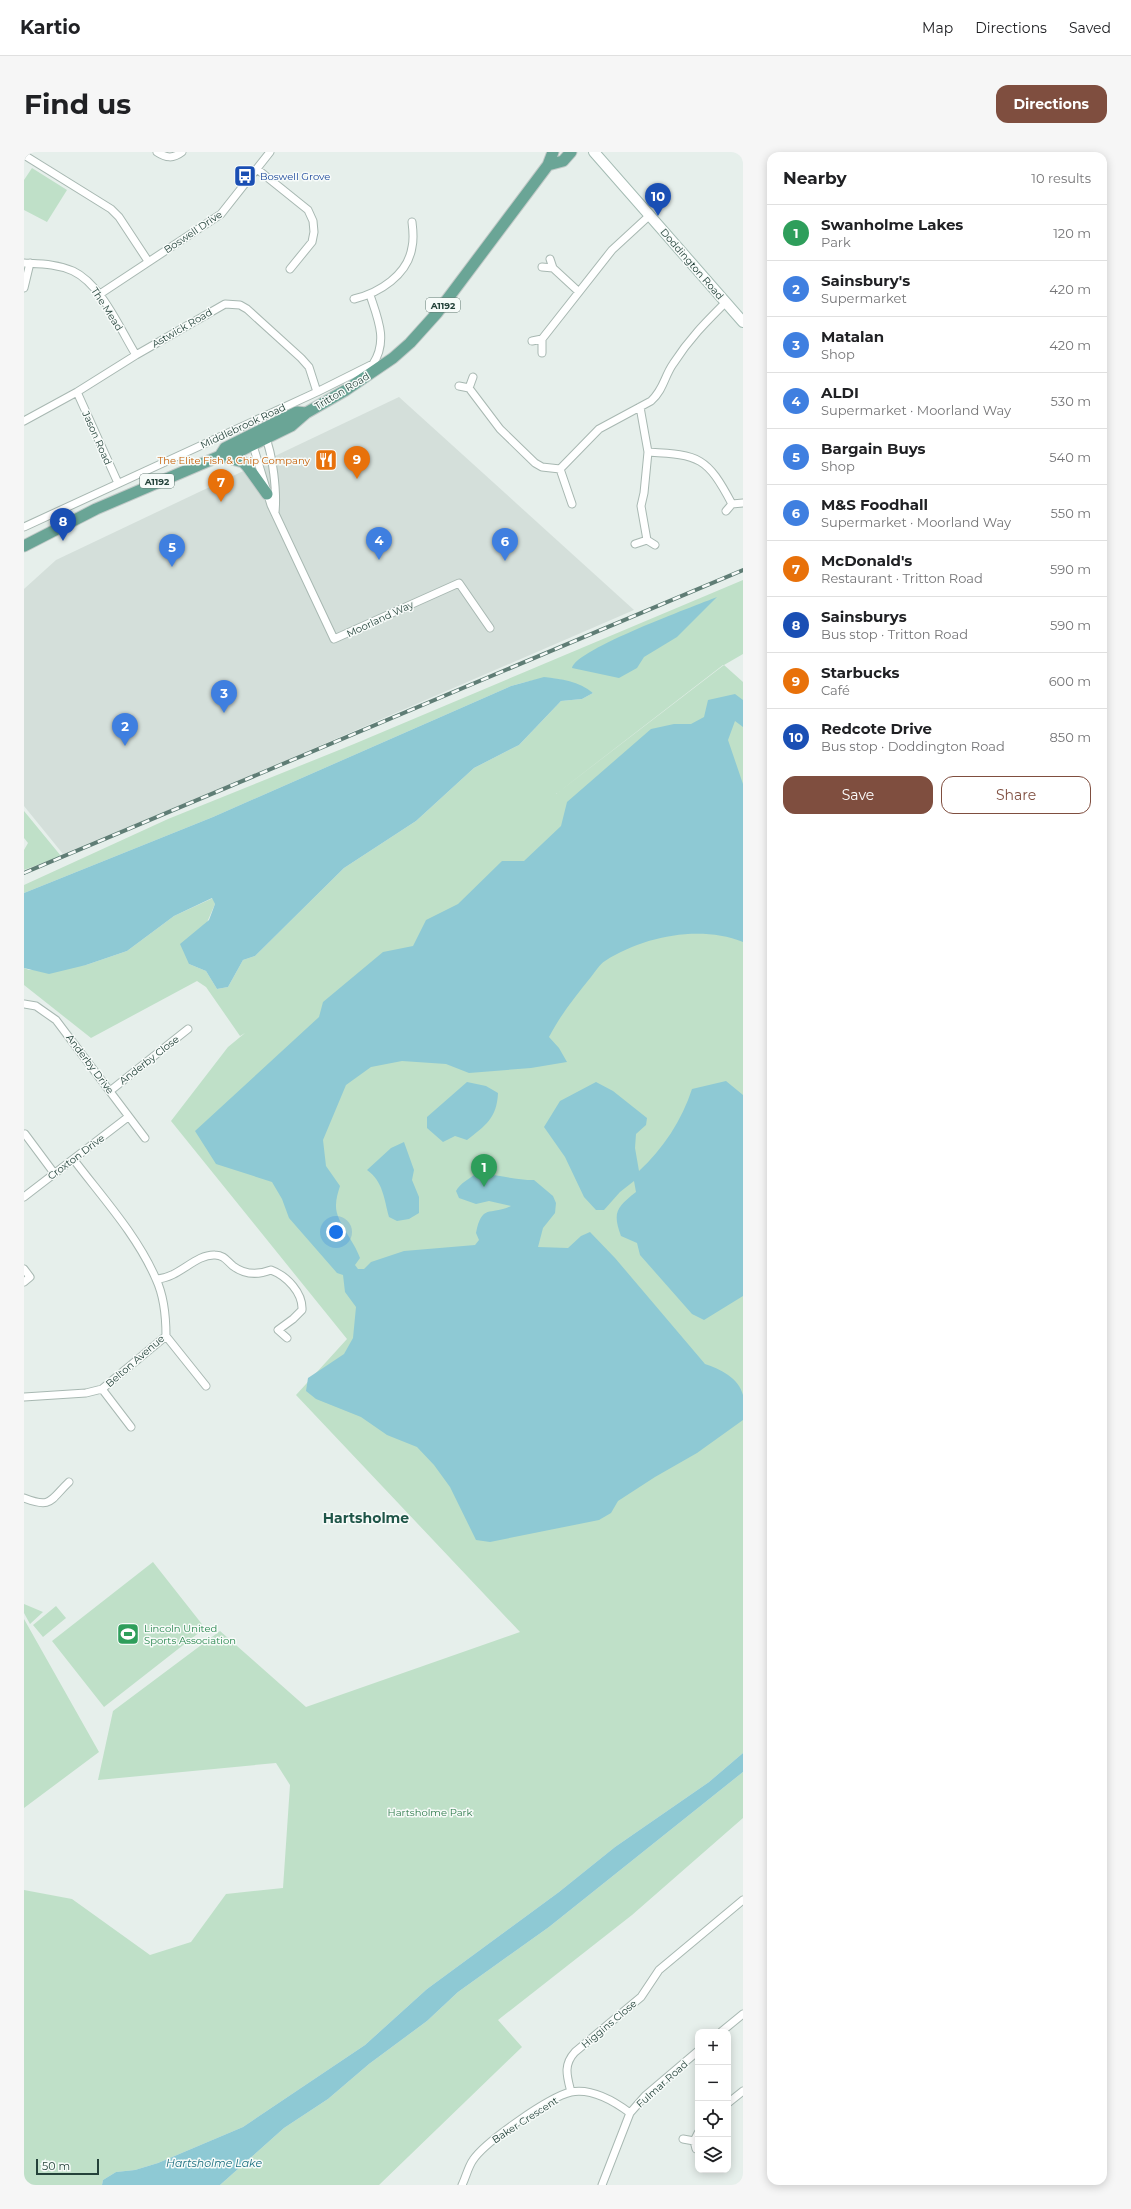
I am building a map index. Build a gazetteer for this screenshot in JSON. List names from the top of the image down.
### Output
{
  "streets": {
    "main road": ["Doddington Road", "A1192", "Tritton Road"],
    "street": [
      "Boswell Drive",
      "The Mead",
      "Astwick Road",
      "Middlebrook Road",
      "Jason Road",
      "Moorland Way",
      "Anderby Close",
      "Anderby Drive",
      "Croxton Drive",
      "Belton Avenue",
      "Higgins Close",
      "Fulmar Road",
      "Baker Crescent"
    ]
  },
  "crossings": [
    ["Boswell Drive", "The Mead"],
    ["A1192", "Tritton Road"],
    ["The Mead", "Astwick Road"],
    ["Astwick Road", "Middlebrook Road"],
    ["Astwick Road", "Jason Road"],
    ["Tritton Road", "Moorland Way"],
    ["Middlebrook Road", "Jason Road"],
    ["Anderby Close", "Anderby Drive"],
    ["Anderby Drive", "Croxton Drive"],
    ["Croxton Drive", "Belton Avenue"],
    ["Higgins Close", "Baker Crescent"]
  ],
  "districts": ["Hartsholme"],
  "water": ["Hartsholme Lake"],
  "parks": ["Hartsholme Park"],
  "places": {
    "bus stop": ["Boswell Grove"],
    "restaurant": ["The Elite Fish & Chip Company"],
    "sports": ["Lincoln United Sports Association"]
  },
  "scale_bar": "50 m",
  "page": {
    "header": "Kartio",
    "nav": ["Map", "Directions", "Saved"],
    "buttons": [
      "Directions",
      ["Save", "Share"]
    ],
    "title": "Find us",
    "heading": ["Nearby", "10 results"],
    "pins": [
      "10",
      "9",
      "7",
      "8",
      "4",
      "6",
      "5",
      "3",
      "2",
      "1"
    ],
    "list": [
      {
        "mark": "1",
        "name": "Swanholme Lakes",
        "note": "Park",
        "value": "120 m"
      },
      {
        "mark": "2",
        "name": "Sainsbury's",
        "note": "Supermarket",
        "value": "420 m"
      },
      {
        "mark": "3",
        "name": "Matalan",
        "note": "Shop",
        "value": "420 m"
      },
      {
        "mark": "4",
        "name": "ALDI",
        "note": "Supermarket · Moorland Way",
        "value": "530 m"
      },
      {
        "mark": "5",
        "name": "Bargain Buys",
        "note": "Shop",
        "value": "540 m"
      },
      {
        "mark": "6",
        "name": "M&S Foodhall",
        "note": "Supermarket · Moorland Way",
        "value": "550 m"
      },
      {
        "mark": "7",
        "name": "McDonald's",
        "note": "Restaurant · Tritton Road",
        "value": "590 m"
      },
      {
        "mark": "8",
        "name": "Sainsburys",
        "note": "Bus stop · Tritton Road",
        "value": "590 m"
      },
      {
        "mark": "9",
        "name": "Starbucks",
        "note": "Café",
        "value": "600 m"
      },
      {
        "mark": "10",
        "name": "Redcote Drive",
        "note": "Bus stop · Doddington Road",
        "value": "850 m"
      }
    ],
    "map_buttons": ["+", "−"],
    "scale": "50 m"
  }
}
